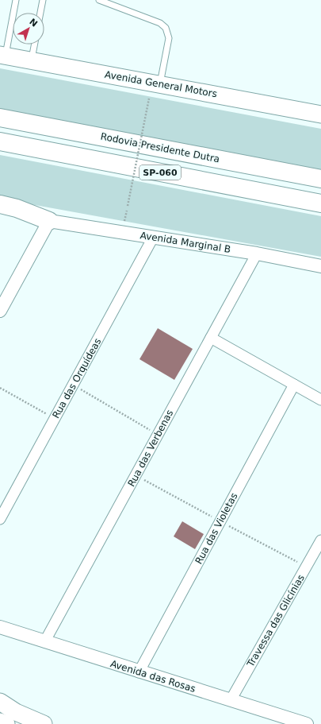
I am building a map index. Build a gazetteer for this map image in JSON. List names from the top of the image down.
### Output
{
  "streets": {
    "highway": ["Rodovia Presidente Dutra", "SP-060"],
    "main road": ["Avenida General Motors"],
    "street": [
      "Avenida Marginal B",
      "Rua das Orquídeas",
      "Rua das Verbenas",
      "Rua das Violetas",
      "Travessa das Glicínias",
      "Avenida das Rosas"
    ]
  },
  "crossings": [
    ["Avenida Marginal B", "Rua das Orquídeas"],
    ["Avenida Marginal B", "Rua das Verbenas"],
    ["Rua das Verbenas", "Avenida das Rosas"],
    ["Rua das Violetas", "Avenida das Rosas"],
    ["Travessa das Glicínias", "Avenida das Rosas"]
  ],
  "north": "top right"
}
